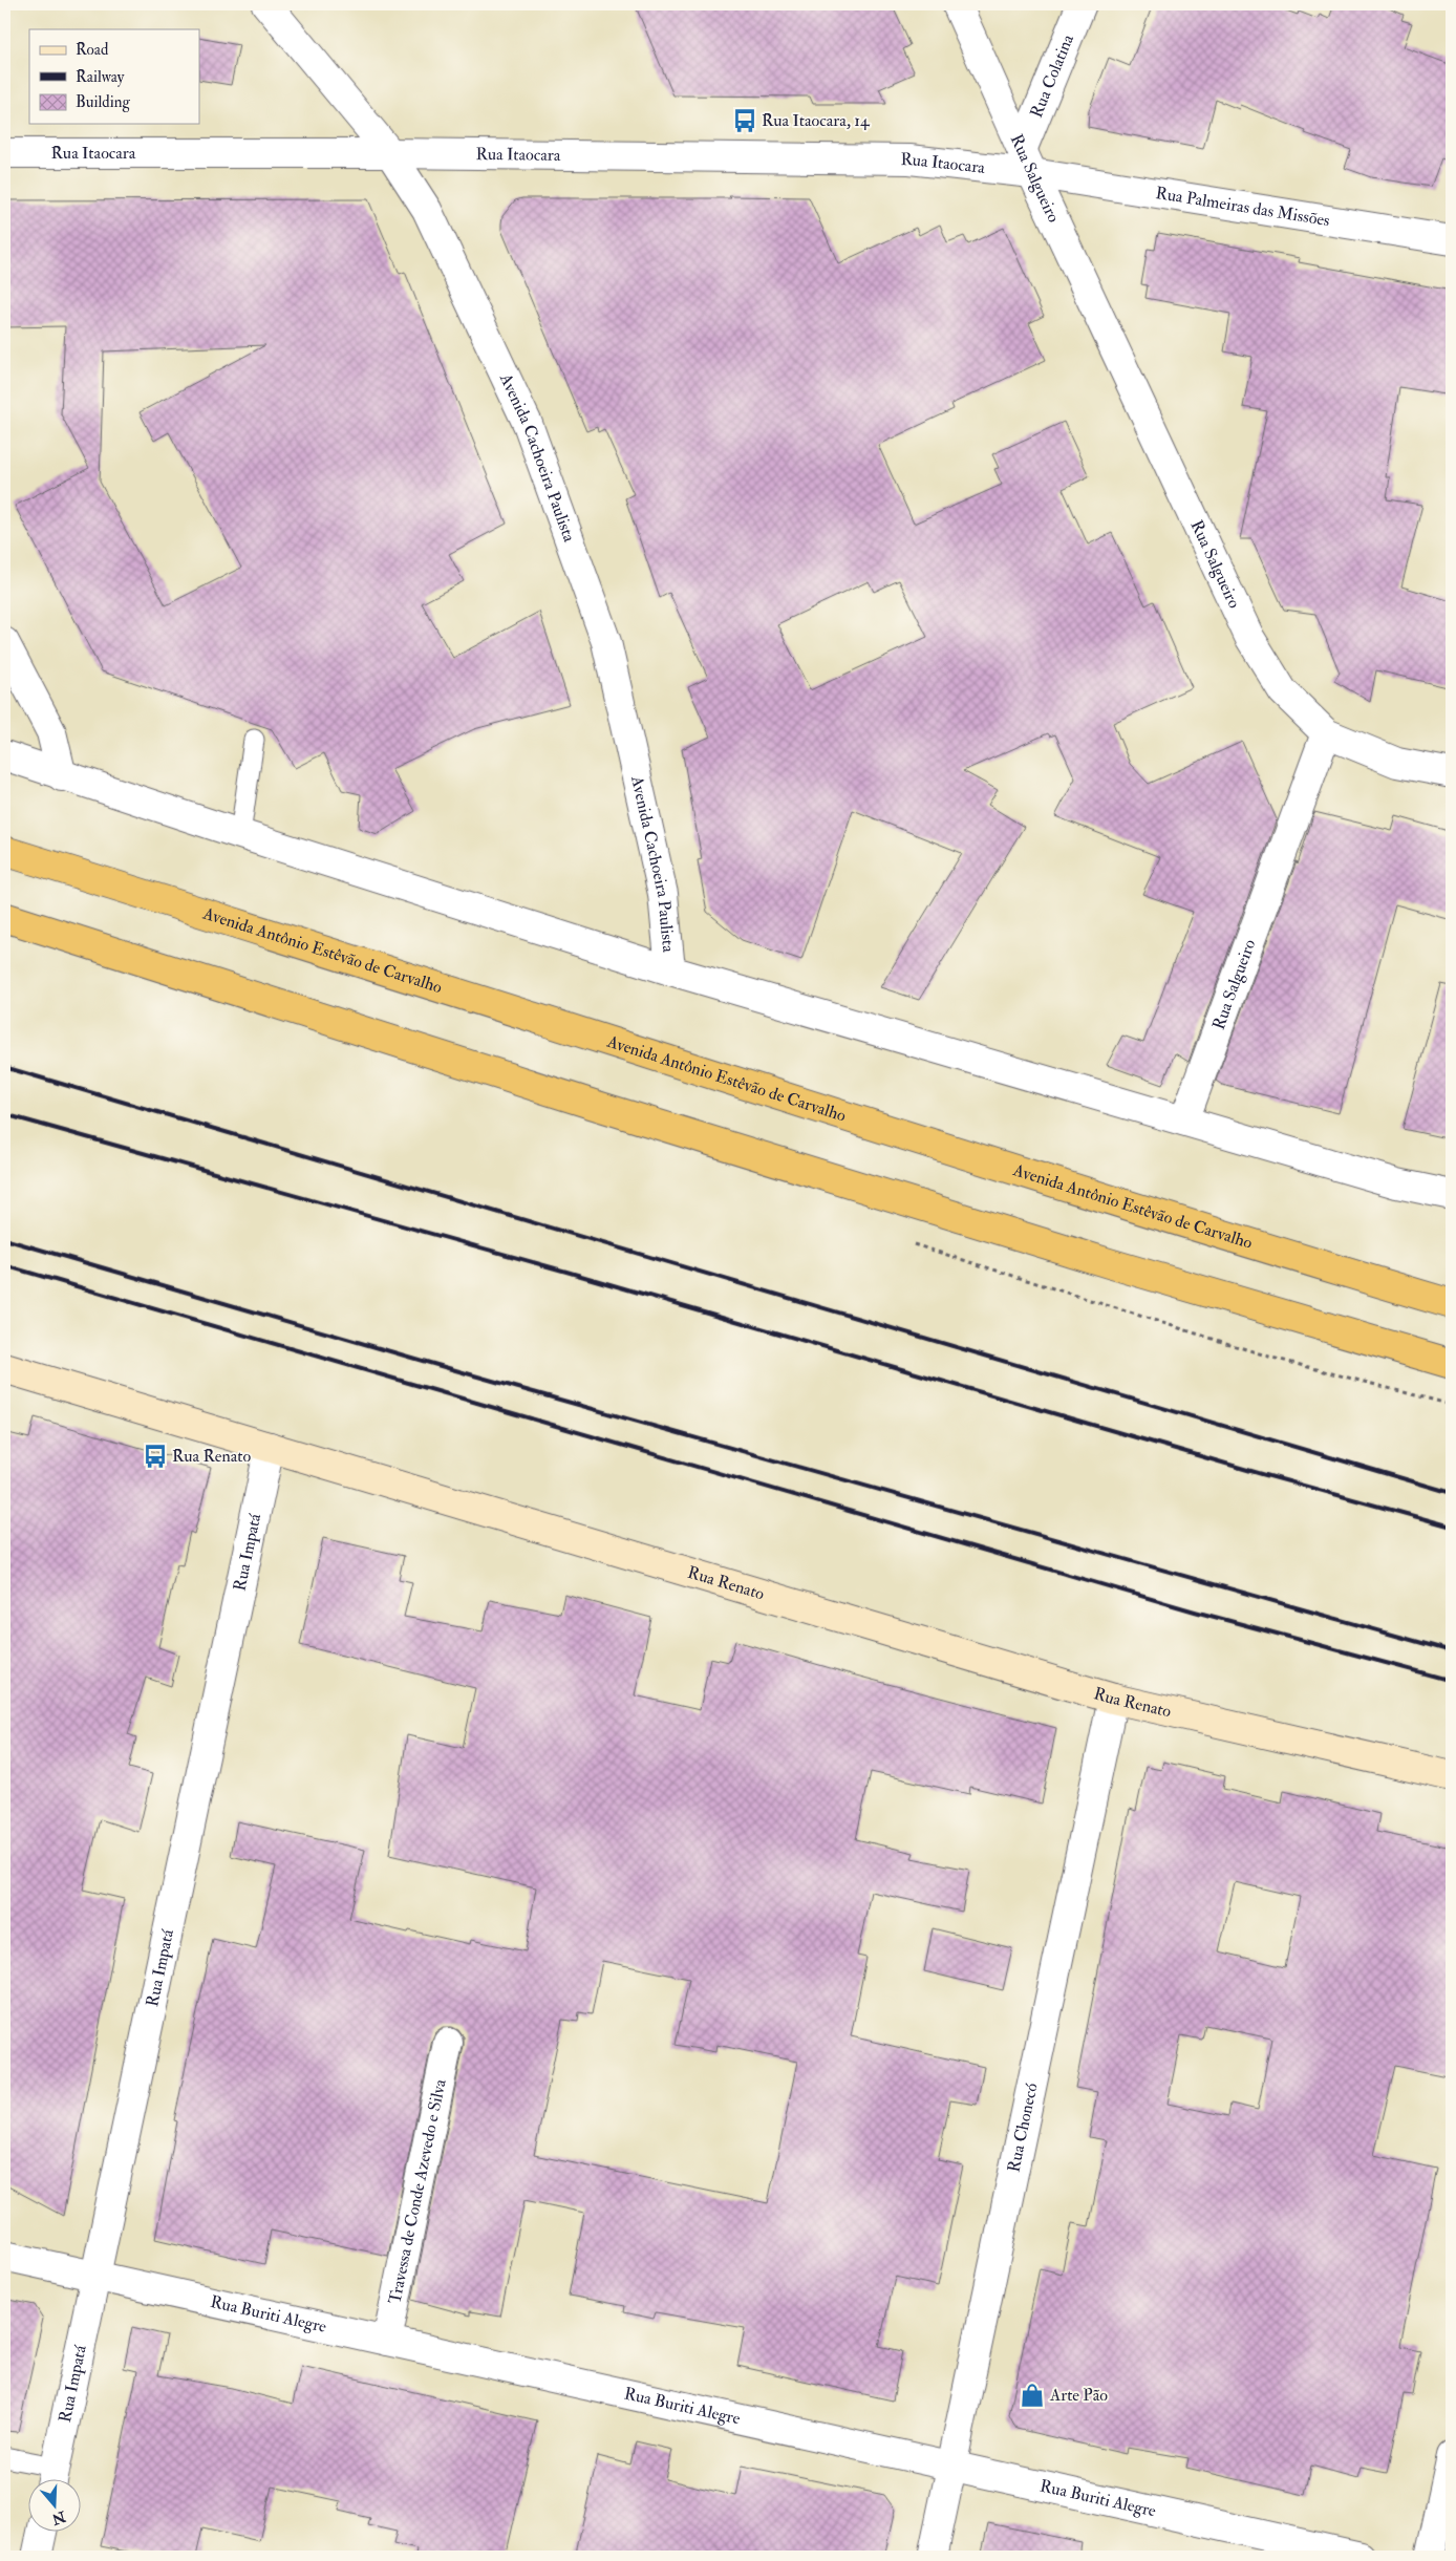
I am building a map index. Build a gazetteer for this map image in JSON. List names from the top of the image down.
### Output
{
  "streets": {
    "highway": ["Avenida Antônio Estêvão de Carvalho"],
    "street": [
      "Rua Colatina",
      "Rua Itaocara",
      "Rua Salgueiro",
      "Rua Palmeiras das Missões",
      "Avenida Cachoeira Paulista",
      "Rua Impatá",
      "Rua Renato",
      "Rua Chonecó",
      "Travessa de Conde Azevedo e Silva",
      "Rua Buriti Alegre"
    ]
  },
  "crossings": [
    ["Rua Colatina", "Rua Itaocara"],
    ["Rua Colatina", "Rua Salgueiro"],
    ["Rua Colatina", "Rua Palmeiras das Missões"],
    ["Rua Itaocara", "Rua Salgueiro"],
    ["Rua Itaocara", "Rua Palmeiras das Missões"],
    ["Rua Itaocara", "Avenida Cachoeira Paulista"],
    ["Rua Salgueiro", "Rua Palmeiras das Missões"],
    ["Rua Impatá", "Rua Renato"],
    ["Rua Impatá", "Rua Buriti Alegre"],
    ["Rua Renato", "Rua Chonecó"],
    ["Rua Chonecó", "Rua Buriti Alegre"],
    ["Travessa de Conde Azevedo e Silva", "Rua Buriti Alegre"]
  ],
  "places": {
    "bus stop": ["Rua Itaocara, 14", "Rua Renato"],
    "shop": ["Arte Pão"]
  },
  "legend": ["Road", "Railway", "Building"],
  "north": "bottom"
}
